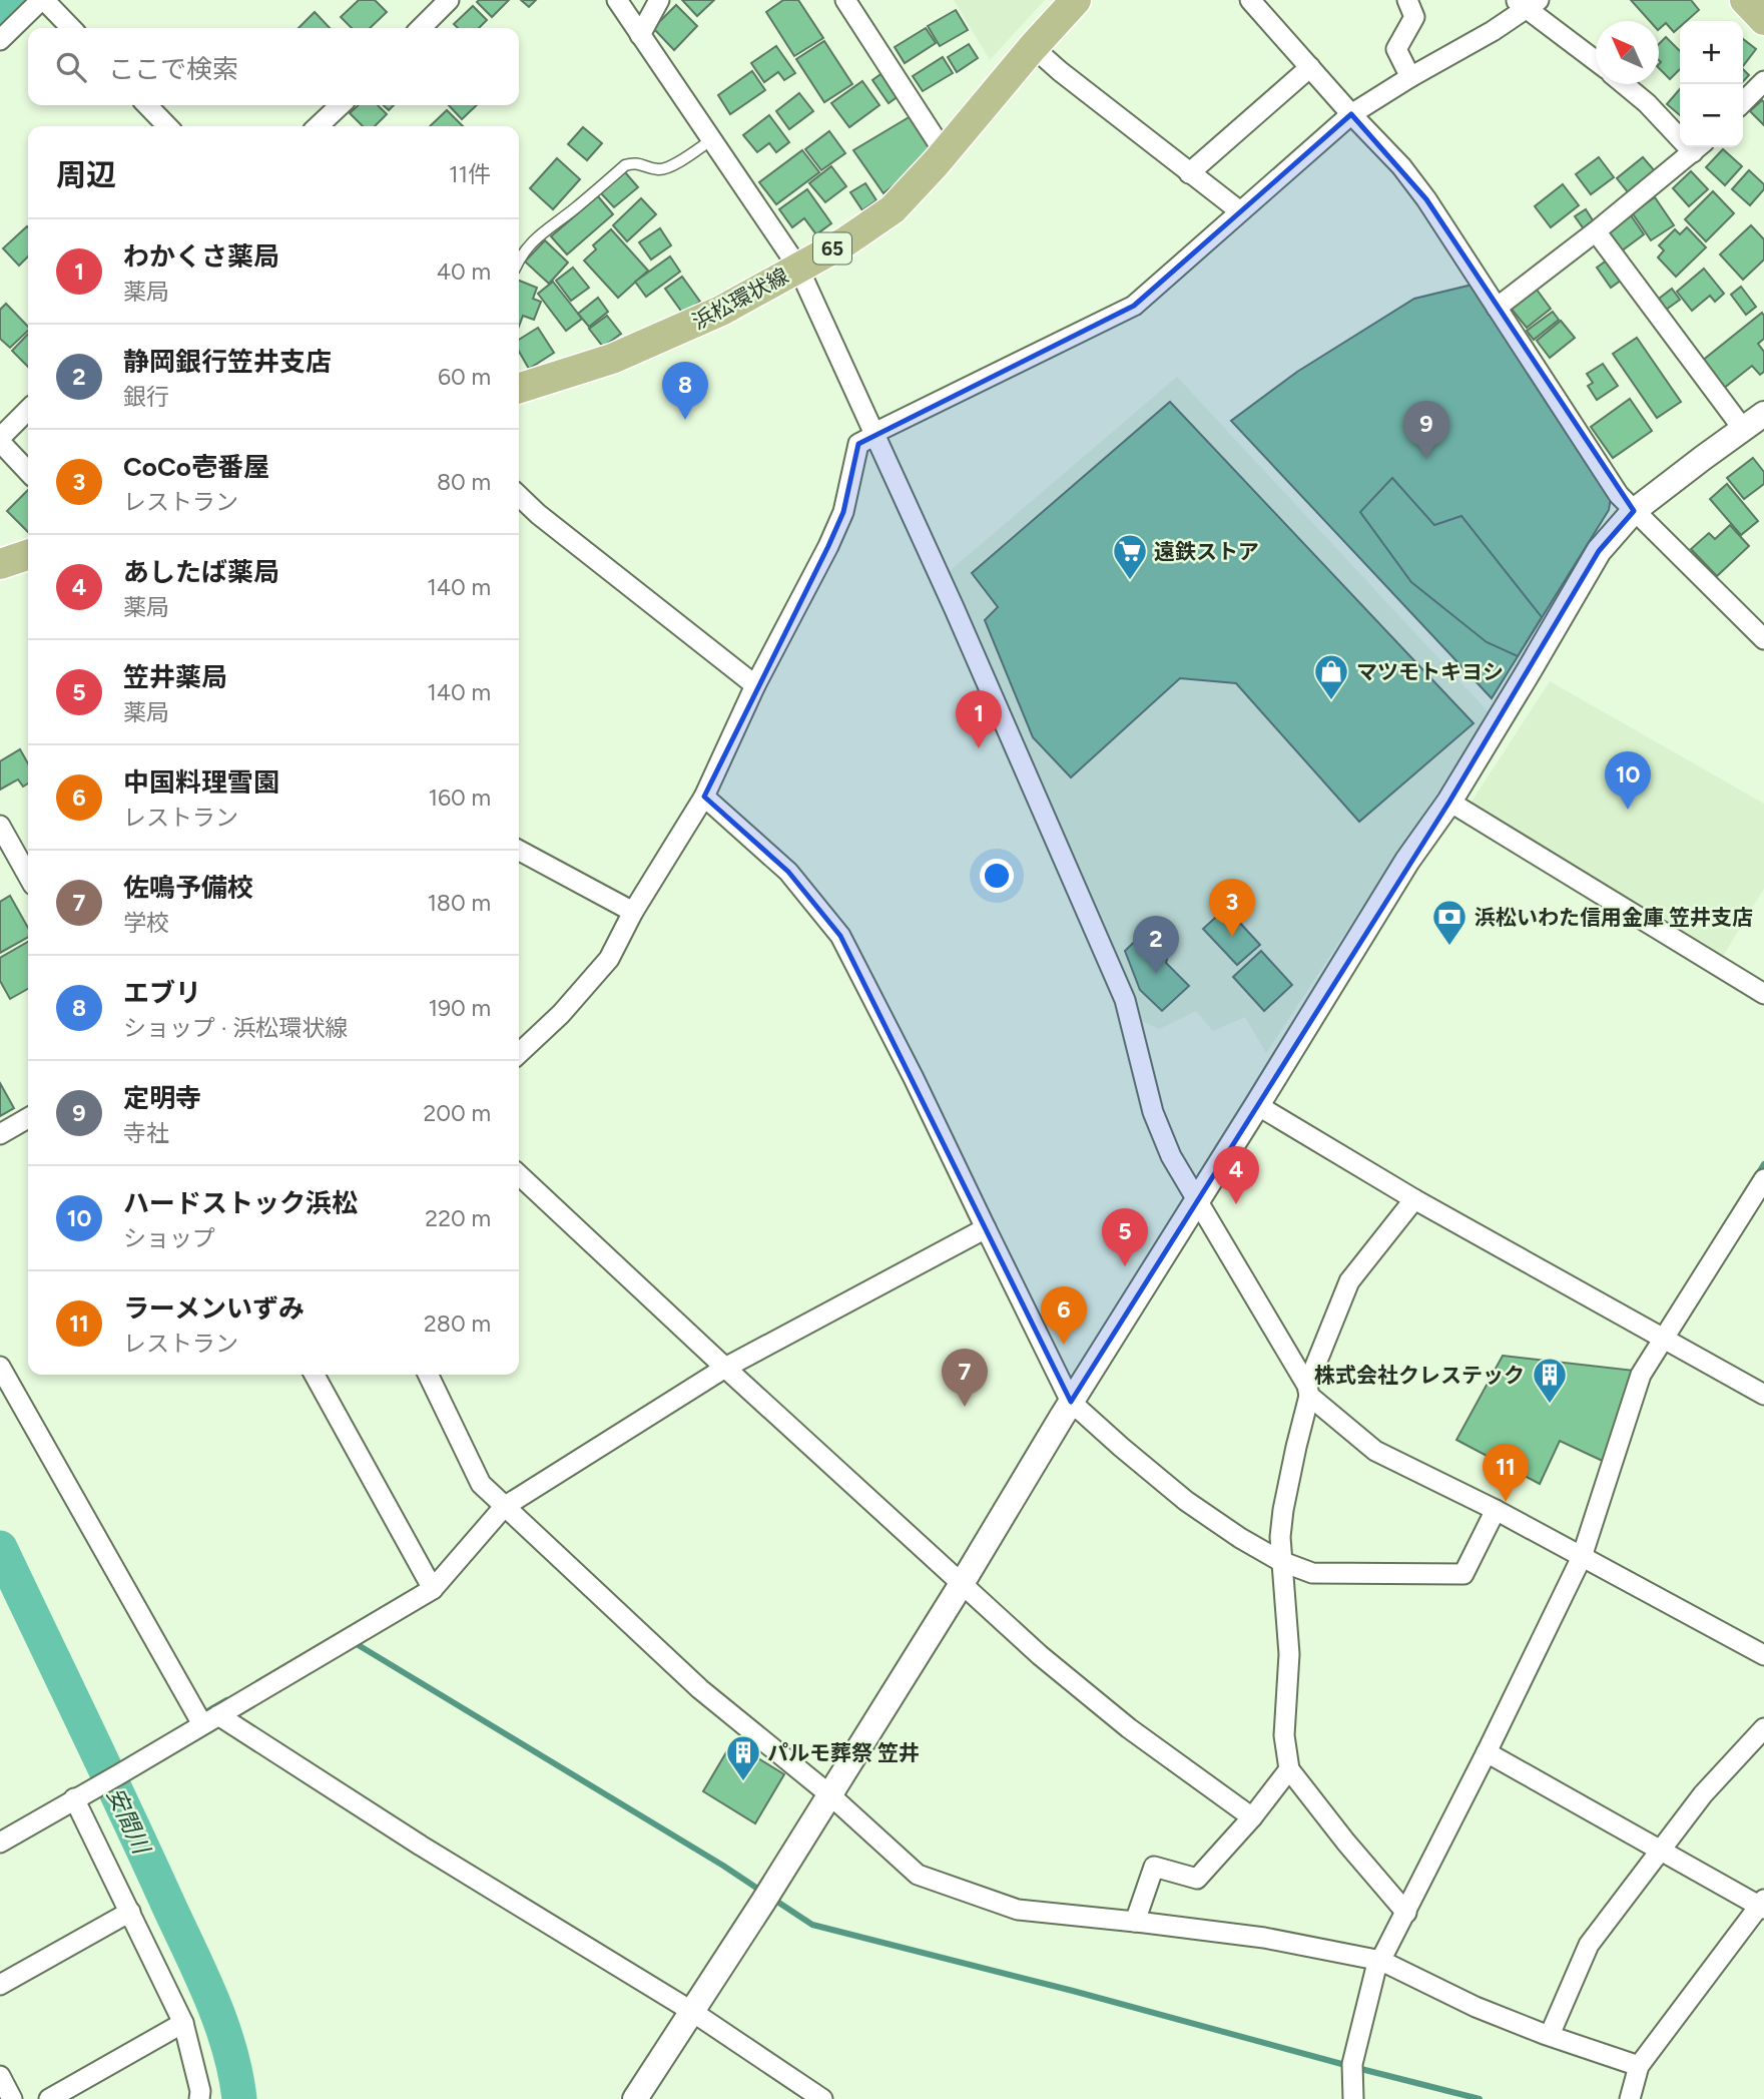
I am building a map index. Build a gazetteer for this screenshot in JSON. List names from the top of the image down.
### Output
{
  "streets": {
    "main road": ["65", "浜松環状線"]
  },
  "water": ["安間川"],
  "places": {
    "supermarket": ["遠鉄ストア"],
    "shop": ["マツモトキヨシ"],
    "bank": ["浜松いわた信用金庫 笠井支店"],
    "building": ["株式会社クレステック", "パルモ葬祭 笠井"]
  },
  "north": "top left",
  "page": {
    "map_buttons": ["+", "−"],
    "search": "ここで検索",
    "heading": ["周辺", "11件"],
    "list": [
      {
        "mark": "1",
        "name": "わかくさ薬局",
        "note": "薬局",
        "value": "40 m"
      },
      {
        "mark": "2",
        "name": "静岡銀行笠井支店",
        "note": "銀行",
        "value": "60 m"
      },
      {
        "mark": "3",
        "name": "CoCo壱番屋",
        "note": "レストラン",
        "value": "80 m"
      },
      {
        "mark": "4",
        "name": "あしたば薬局",
        "note": "薬局",
        "value": "140 m"
      },
      {
        "mark": "5",
        "name": "笠井薬局",
        "note": "薬局",
        "value": "140 m"
      },
      {
        "mark": "6",
        "name": "中国料理雪園",
        "note": "レストラン",
        "value": "160 m"
      },
      {
        "mark": "7",
        "name": "佐鳴予備校",
        "note": "学校",
        "value": "180 m"
      },
      {
        "mark": "8",
        "name": "エブリ",
        "note": "ショップ · 浜松環状線",
        "value": "190 m"
      },
      {
        "mark": "9",
        "name": "定明寺",
        "note": "寺社",
        "value": "200 m"
      },
      {
        "mark": "10",
        "name": "ハードストック浜松",
        "note": "ショップ",
        "value": "220 m"
      },
      {
        "mark": "11",
        "name": "ラーメンいずみ",
        "note": "レストラン",
        "value": "280 m"
      }
    ],
    "pins": [
      "8",
      "9",
      "1",
      "10",
      "3",
      "2",
      "4",
      "5",
      "6",
      "7",
      "11"
    ]
  }
}
